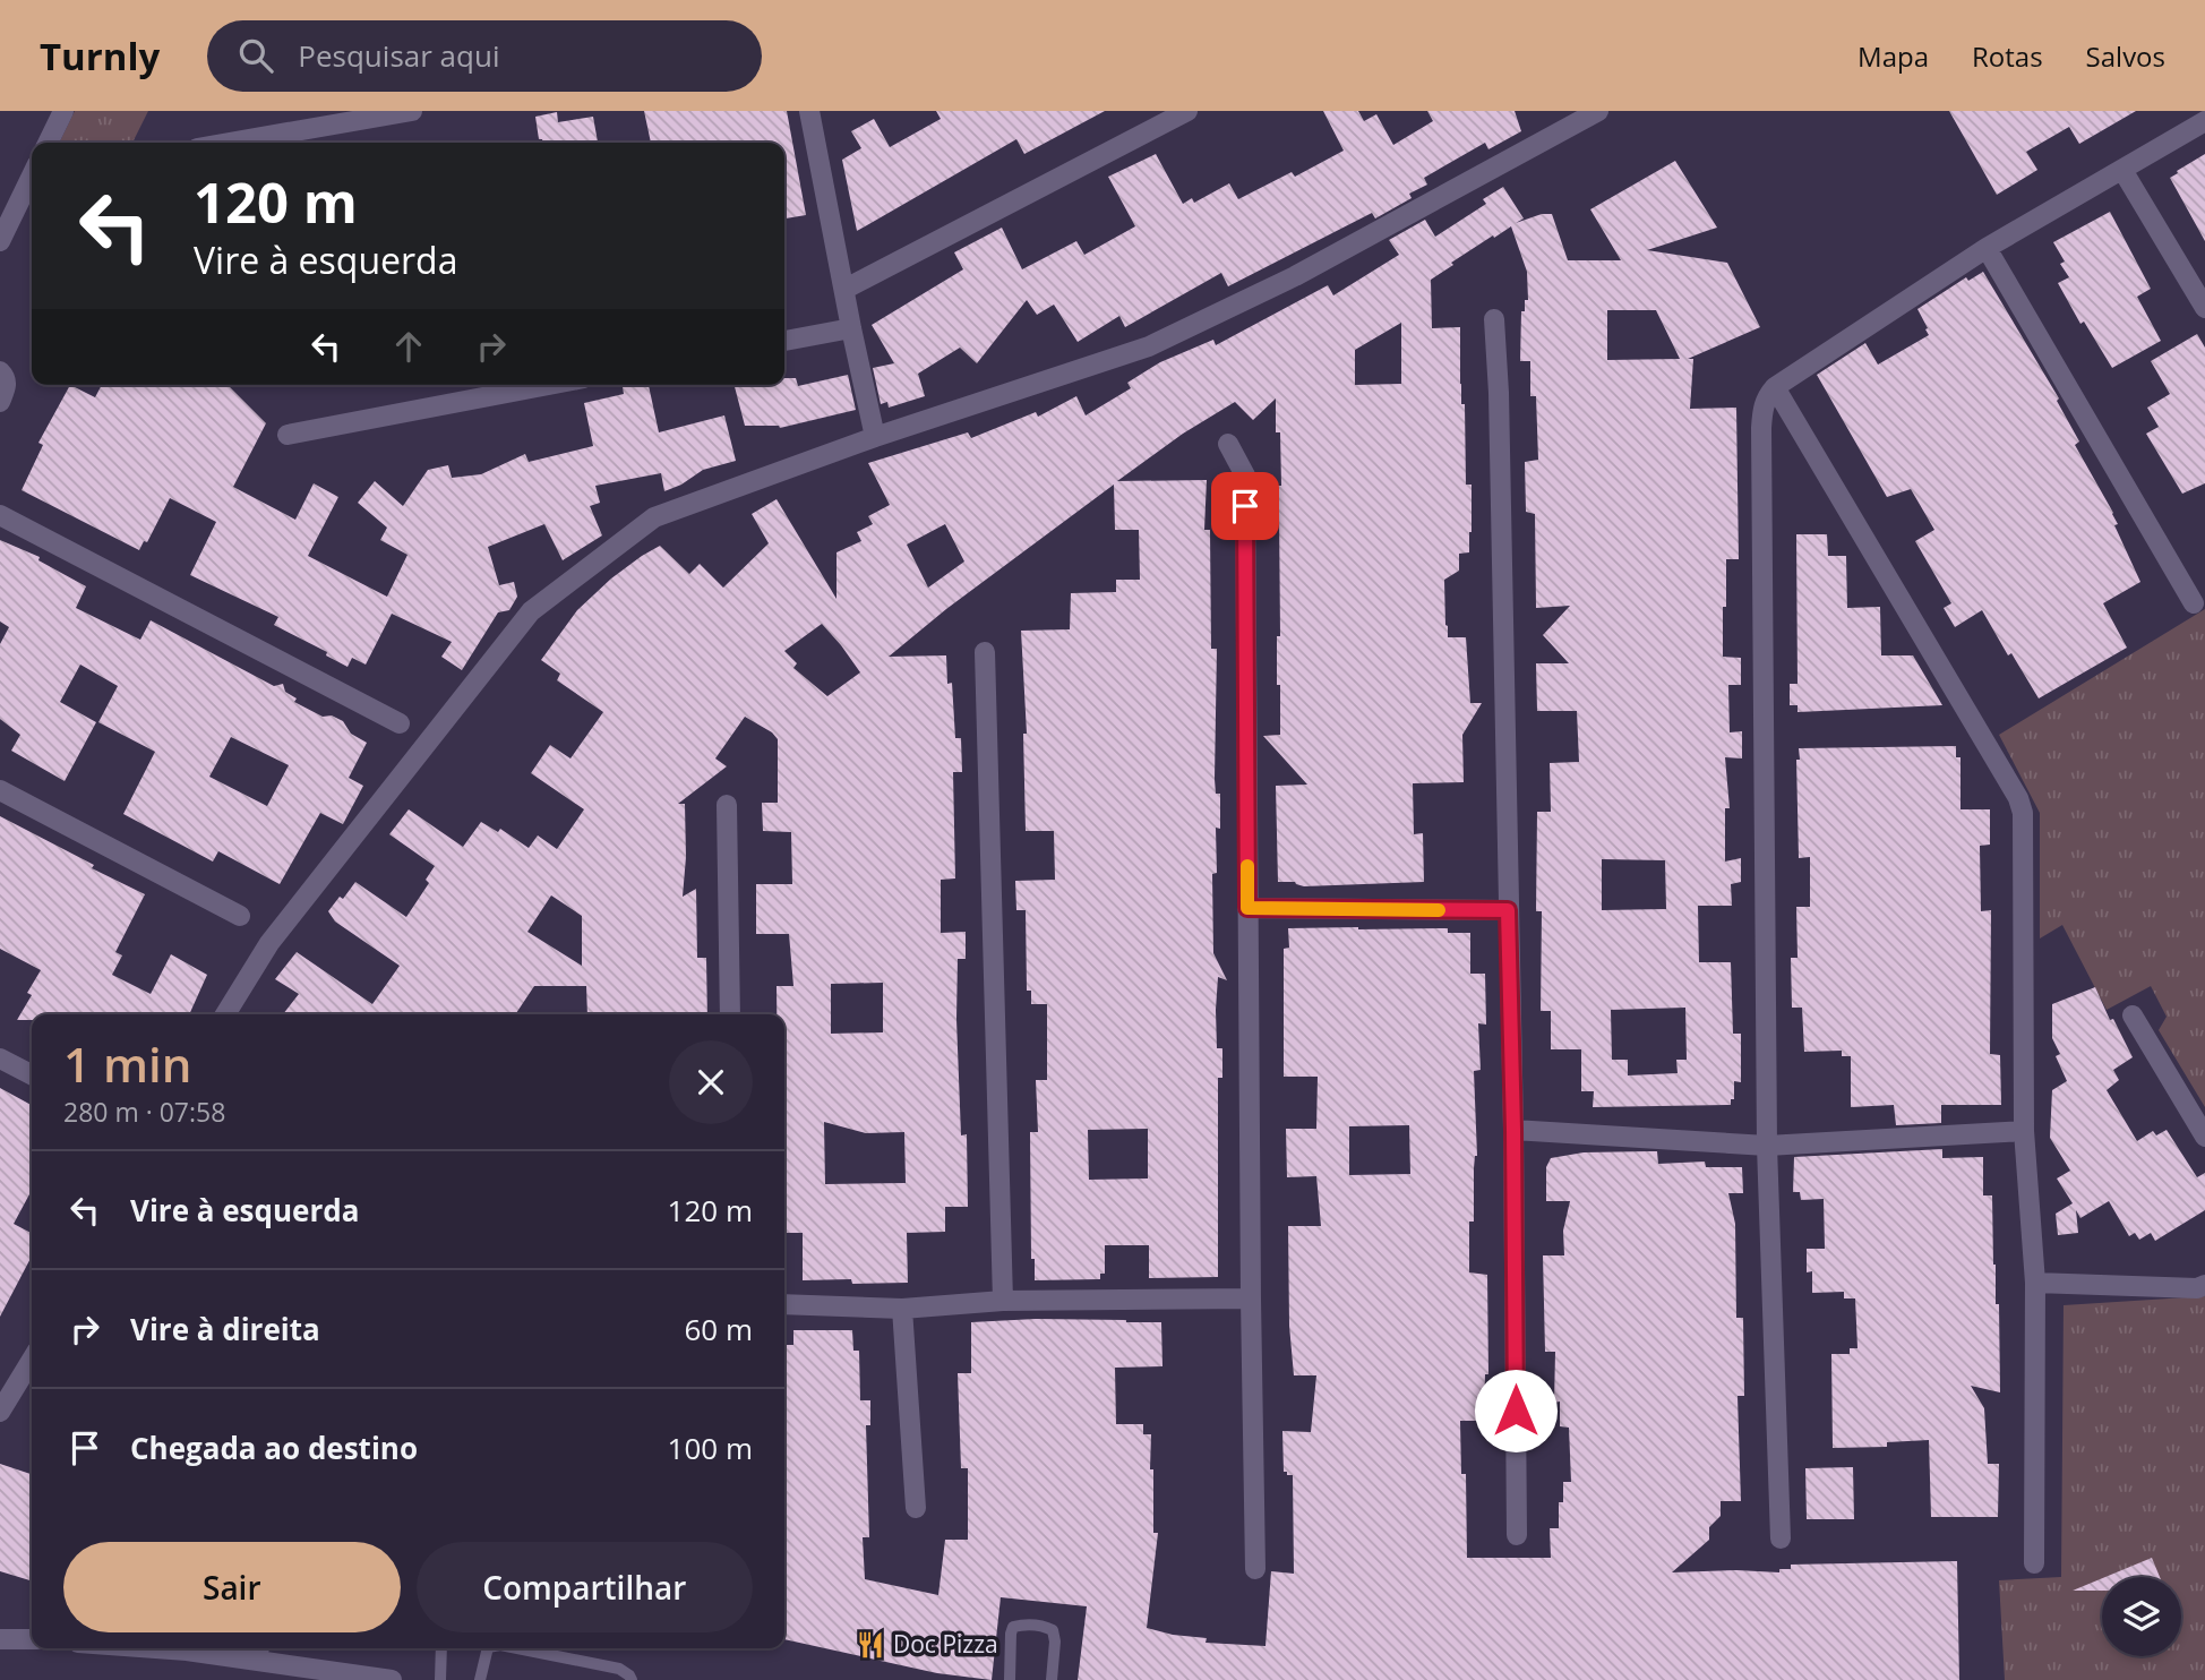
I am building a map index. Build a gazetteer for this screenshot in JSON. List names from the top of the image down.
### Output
{
  "places": {
    "restaurant": ["Doc Pizza"]
  },
  "page": {
    "header": "Turnly",
    "search": "Pesquisar aqui",
    "nav": ["Mapa", "Rotas", "Salvos"],
    "turn": ["120 m", "Vire à esquerda"],
    "heading": ["1 min", "280 m · 07:58"],
    "list": [
      {
        "name": "Vire à esquerda",
        "value": "120 m"
      },
      {
        "name": "Vire à direita",
        "value": "60 m"
      },
      {
        "name": "Chegada ao destino",
        "value": "100 m"
      }
    ],
    "buttons": ["Sair", "Compartilhar"]
  }
}
